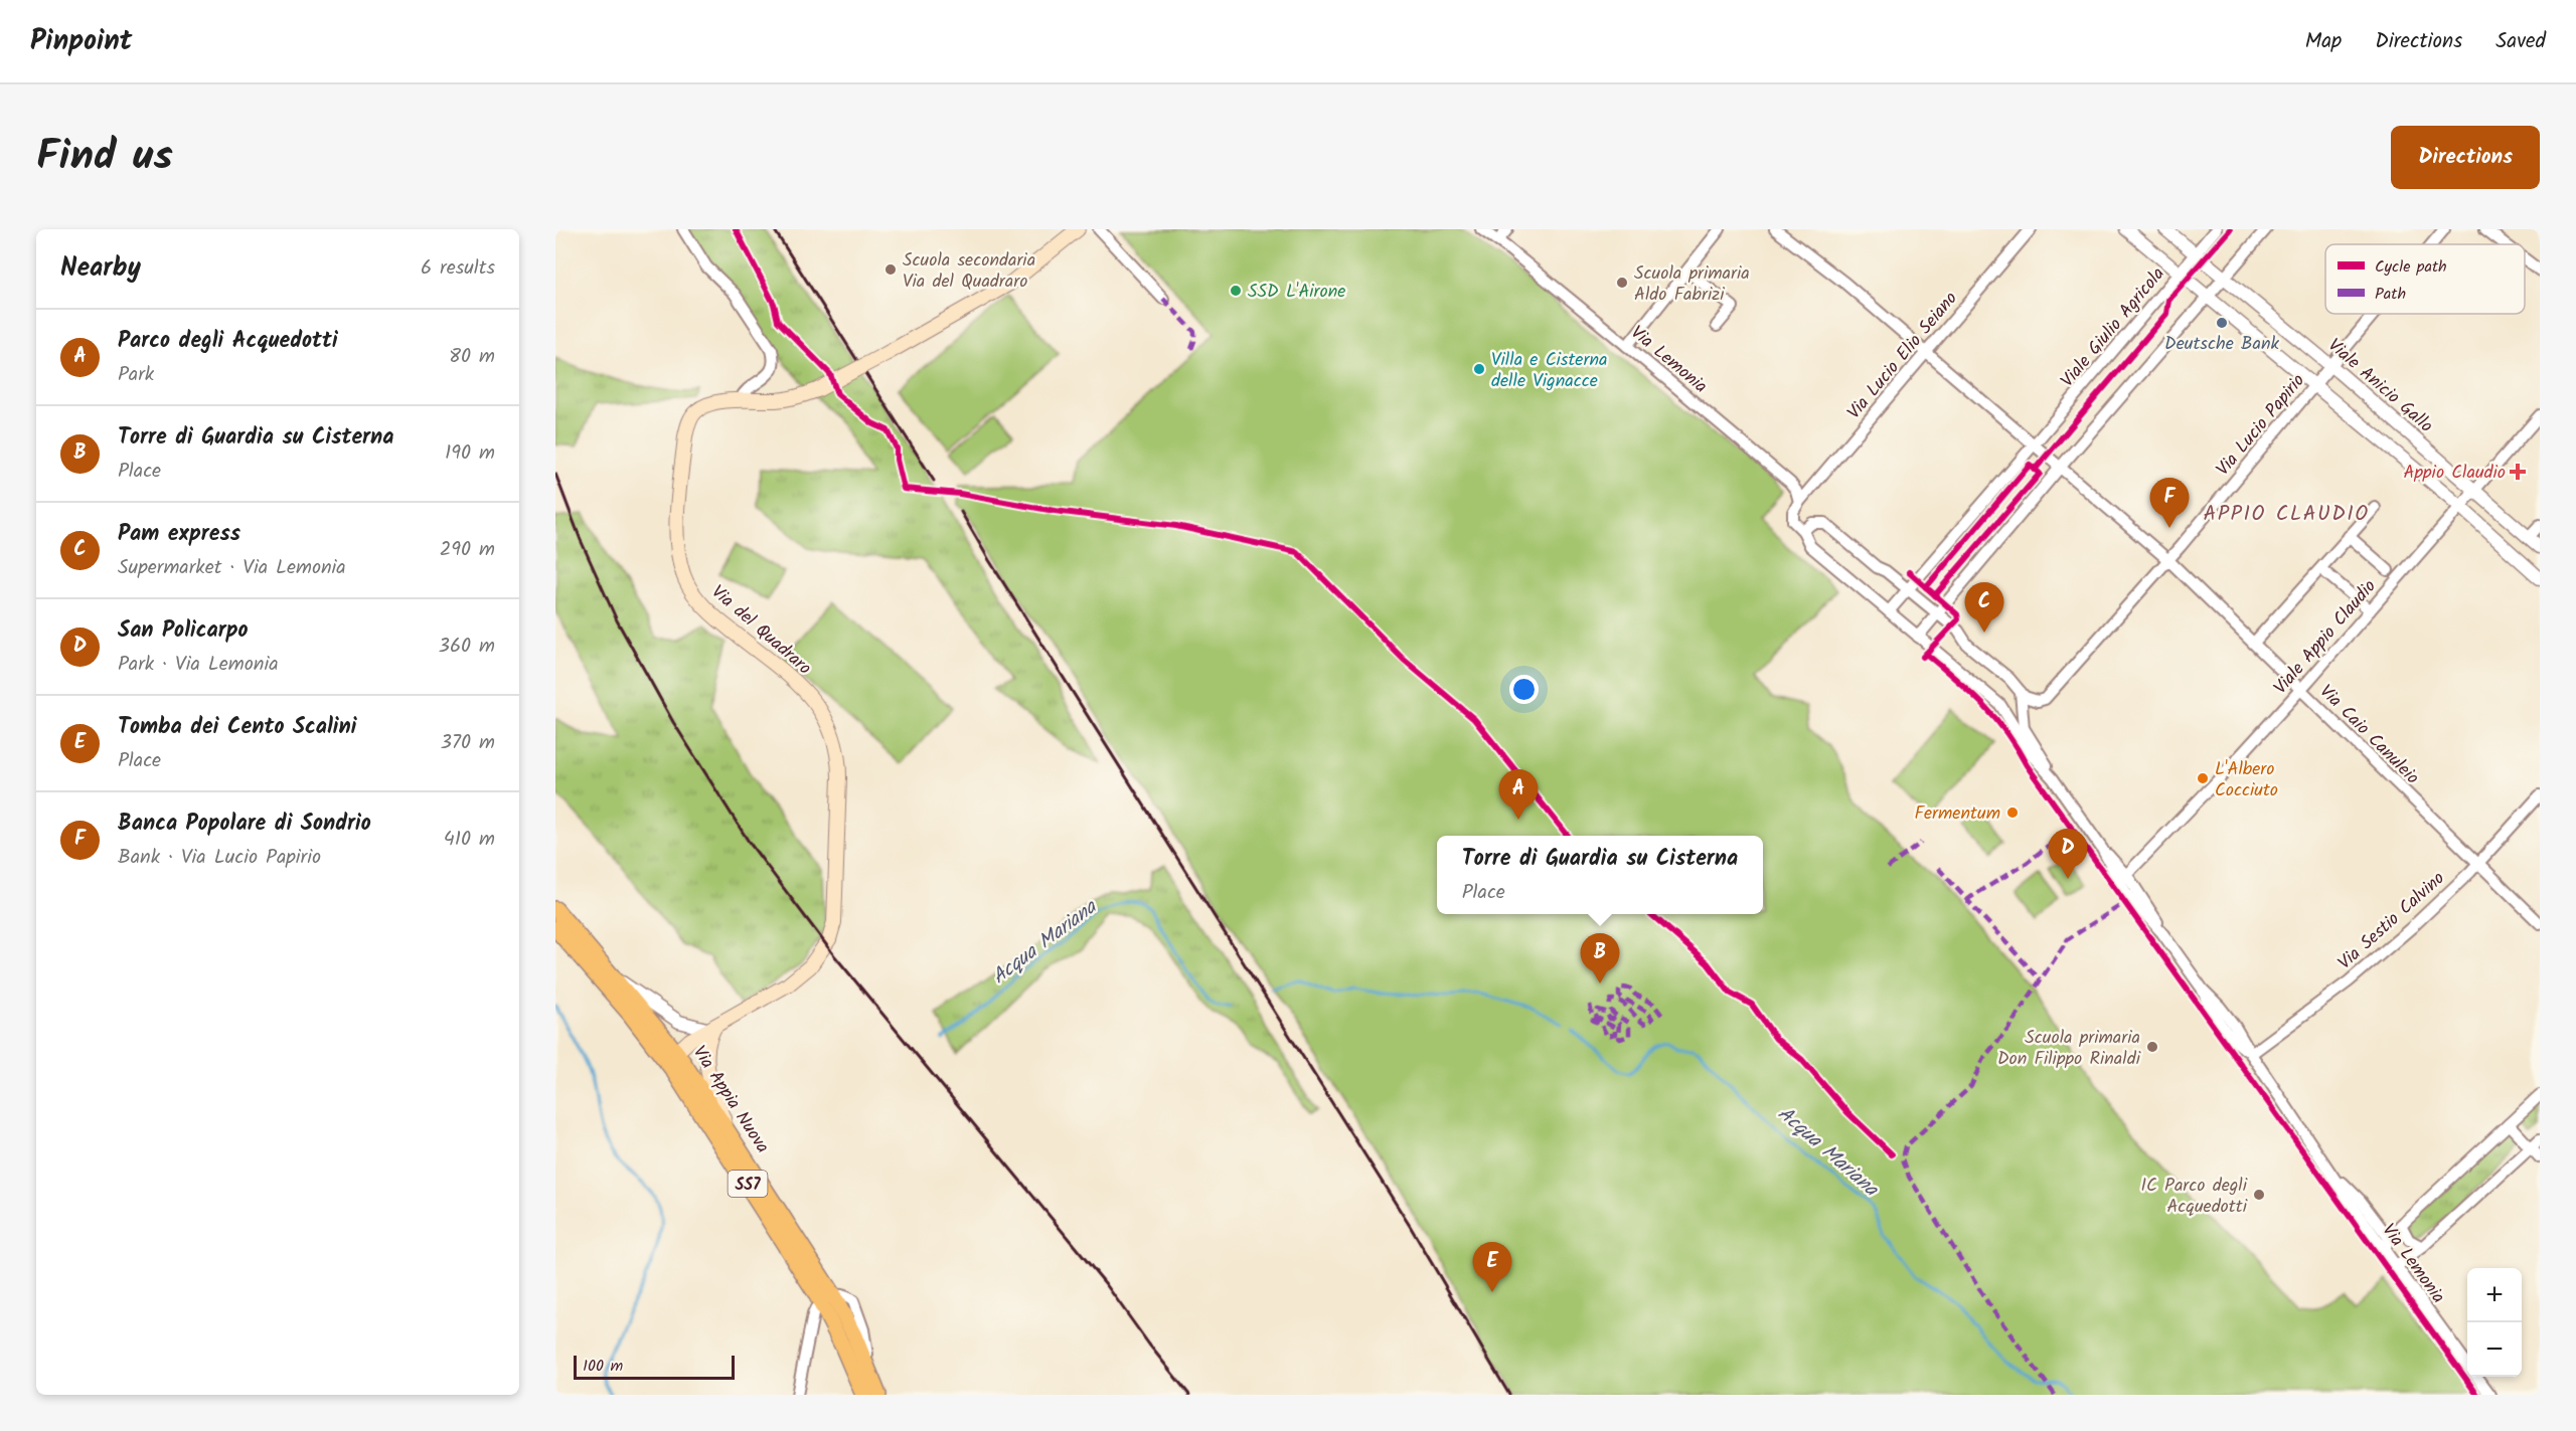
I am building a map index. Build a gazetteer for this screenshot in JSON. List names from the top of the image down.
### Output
{
  "streets": {
    "main road": ["Via del Quadraro", "Via Appia Nuova", "SS7"],
    "street": [
      "Viale Giulio Agricola",
      "Via Lucio Elio Seiano",
      "Via Lemonia",
      "Viale Anicio Gallo",
      "Via Lucio Papirio",
      "Viale Appio Claudio",
      "Via Caio Canuleio",
      "Via Sestio Calvino"
    ]
  },
  "crossings": [
    ["Viale Giulio Agricola", "Via Lemonia"],
    ["Viale Giulio Agricola", "Viale Anicio Gallo"],
    ["Viale Giulio Agricola", "Via Caio Canuleio"],
    ["Via Lucio Elio Seiano", "Via Lemonia"],
    ["Via Lucio Elio Seiano", "Via Caio Canuleio"],
    ["Via Lemonia", "Via Lucio Papirio"],
    ["Via Lemonia", "Viale Appio Claudio"],
    ["Via Lemonia", "Via Sestio Calvino"],
    ["Viale Anicio Gallo", "Via Lucio Papirio"],
    ["Viale Anicio Gallo", "Viale Appio Claudio"],
    ["Via Lucio Papirio", "Via Caio Canuleio"],
    ["Via del Quadraro", "Via Appia Nuova"],
    ["Viale Appio Claudio", "Via Caio Canuleio"],
    ["Via Caio Canuleio", "Via Sestio Calvino"]
  ],
  "districts": ["APPIO CLAUDIO"],
  "water": ["Acqua Mariana"],
  "places": {
    "other": [
      "Scuola secondaria Via del Quadraro",
      "Scuola primaria Aldo Fabrizi",
      "SSD L'Airone",
      "Deutsche Bank",
      "Villa e Cisterna delle Vignacce",
      "L'Albero Cocciuto",
      "Fermentum",
      "Scuola primaria Don Filippo Rinaldi",
      "IC Parco degli Acquedotti"
    ],
    "health": ["Appio Claudio"]
  },
  "legend": ["Cycle path", "Path"],
  "scale_bar": "100 m",
  "page": {
    "header": "Pinpoint",
    "nav": ["Map", "Directions", "Saved"],
    "title": "Find us",
    "buttons": "Directions",
    "heading": ["Nearby", "6 results"],
    "list": [
      {
        "mark": "A",
        "name": "Parco degli Acquedotti",
        "note": "Park",
        "value": "80 m"
      },
      {
        "mark": "B",
        "name": "Torre di Guardia su Cisterna",
        "note": "Place",
        "value": "190 m"
      },
      {
        "mark": "C",
        "name": "Pam express",
        "note": "Supermarket · Via Lemonia",
        "value": "290 m"
      },
      {
        "mark": "D",
        "name": "San Policarpo",
        "note": "Park · Via Lemonia",
        "value": "360 m"
      },
      {
        "mark": "E",
        "name": "Tomba dei Cento Scalini",
        "note": "Place",
        "value": "370 m"
      },
      {
        "mark": "F",
        "name": "Banca Popolare di Sondrio",
        "note": "Bank · Via Lucio Papirio",
        "value": "410 m"
      }
    ],
    "pins": [
      "F",
      "C",
      "A",
      "D",
      "B",
      "E"
    ],
    "popup": ["Torre di Guardia su Cisterna", "Place"],
    "map_buttons": ["+", "−"],
    "scale": "100 m"
  }
}
